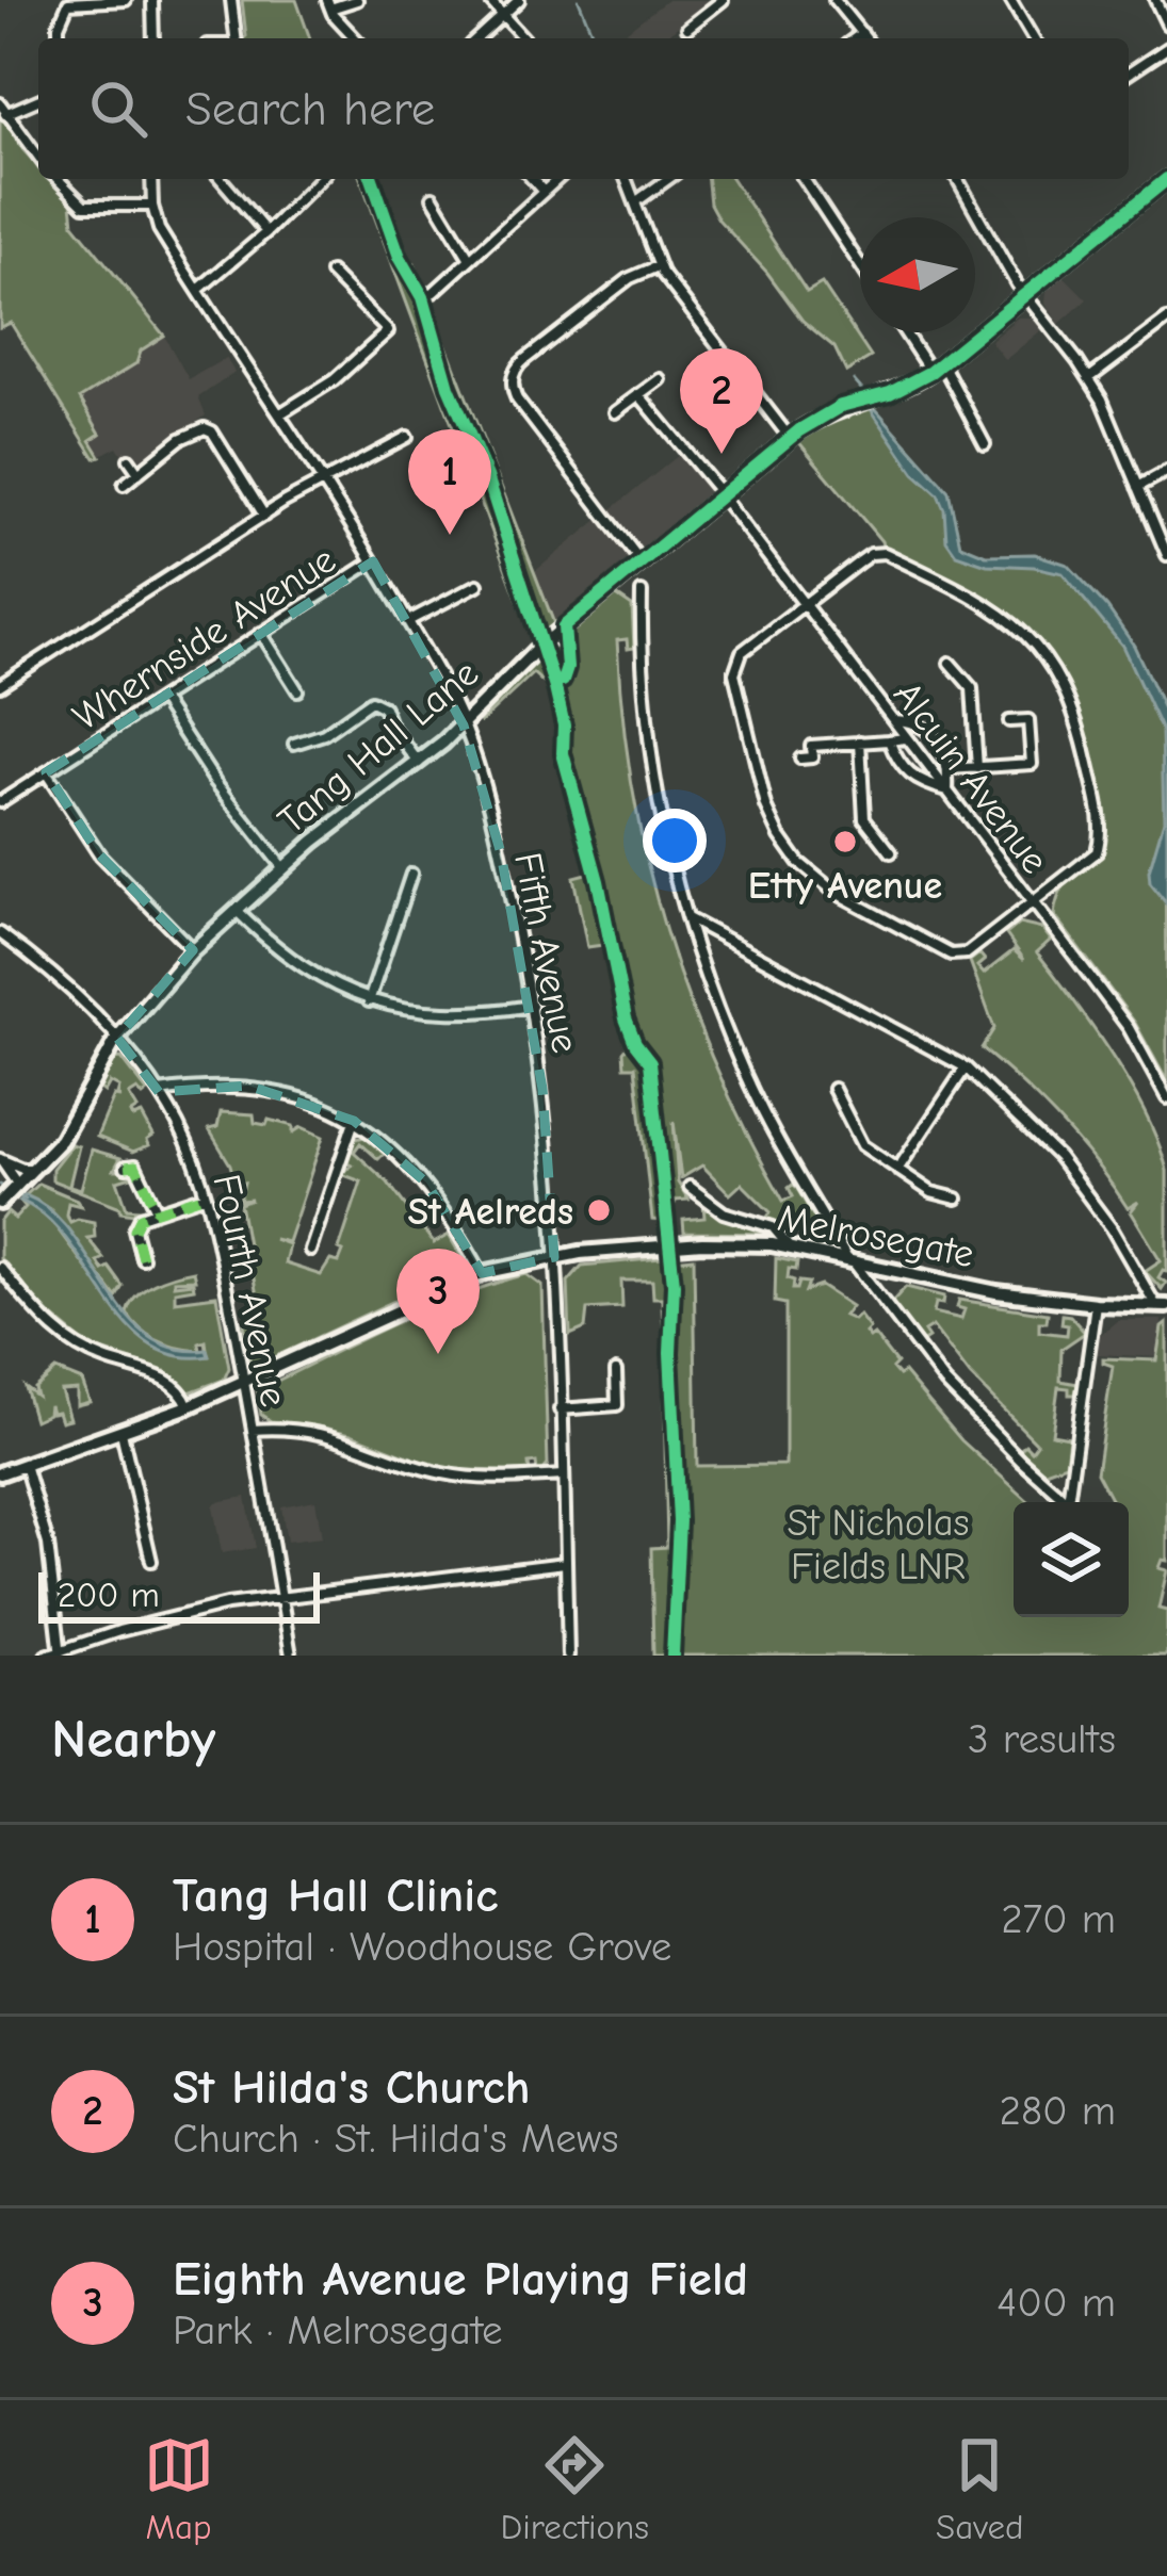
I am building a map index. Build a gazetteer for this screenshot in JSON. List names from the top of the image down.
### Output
{
  "streets": {
    "street": [
      "Whernside Avenue",
      "Tang Hall Lane",
      "Alcuin Avenue",
      "Fifth Avenue",
      "Melrosegate",
      "Fourth Avenue"
    ]
  },
  "crossings": [
    ["Whernside Avenue", "Fifth Avenue"],
    ["Tang Hall Lane", "Alcuin Avenue"],
    ["Tang Hall Lane", "Fifth Avenue"],
    ["Tang Hall Lane", "Fourth Avenue"],
    ["Fifth Avenue", "Melrosegate"],
    ["Melrosegate", "Fourth Avenue"]
  ],
  "parks": ["St Nicholas Fields LNR"],
  "places": ["Etty Avenue", "St Aelreds"],
  "scale_bar": "200 m",
  "north": "left",
  "page": {
    "search": "Search here",
    "pins": ["2", "1", "3"],
    "scale": "200 m",
    "heading": ["Nearby", "3 results"],
    "list": [
      {
        "mark": "1",
        "name": "Tang Hall Clinic",
        "note": "Hospital · Woodhouse Grove",
        "value": "270 m"
      },
      {
        "mark": "2",
        "name": "St Hilda's Church",
        "note": "Church · St. Hilda's Mews",
        "value": "280 m"
      },
      {
        "mark": "3",
        "name": "Eighth Avenue Playing Field",
        "note": "Park · Melrosegate",
        "value": "400 m"
      }
    ],
    "nav": ["Map", "Directions", "Saved"]
  }
}
